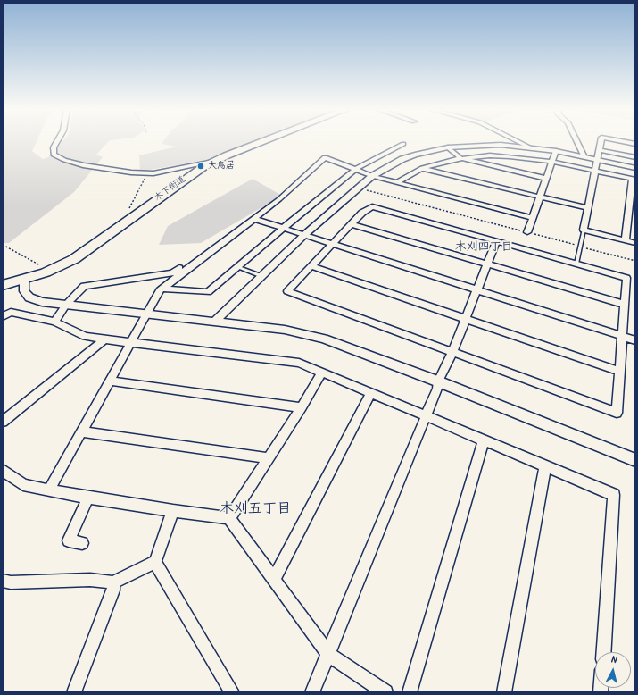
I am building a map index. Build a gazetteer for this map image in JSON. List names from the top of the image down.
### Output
{
  "streets": {
    "main road": ["木下街道"]
  },
  "districts": ["木刈四丁目", "木刈五丁目"],
  "places": ["大鳥居"],
  "north": "top"
}
